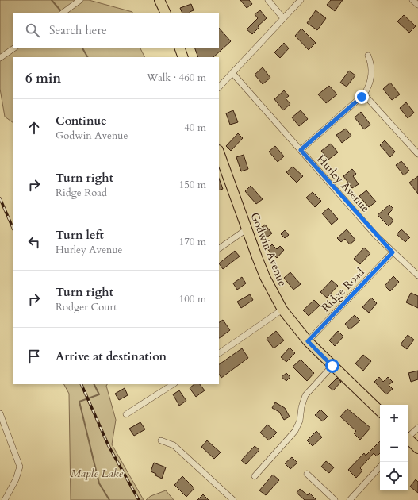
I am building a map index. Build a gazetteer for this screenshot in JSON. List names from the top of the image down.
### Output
{
  "streets": {
    "main road": ["Godwin Avenue"],
    "street": ["Hurley Avenue", "Ridge Road"]
  },
  "crossings": [
    ["Hurley Avenue", "Ridge Road"],
    ["Godwin Avenue", "Ridge Road"]
  ],
  "parks": ["Maple Lake"],
  "page": {
    "search": "Search here",
    "heading": ["6 min", "Walk · 460 m"],
    "list": [
      ["Continue", "Godwin Avenue", "40 m"],
      ["Turn right", "Ridge Road", "150 m"],
      ["Turn left", "Hurley Avenue", "170 m"],
      ["Turn right", "Rodger Court", "100 m"],
      "Arrive at destination"
    ],
    "map_buttons": ["+", "−"]
  }
}
